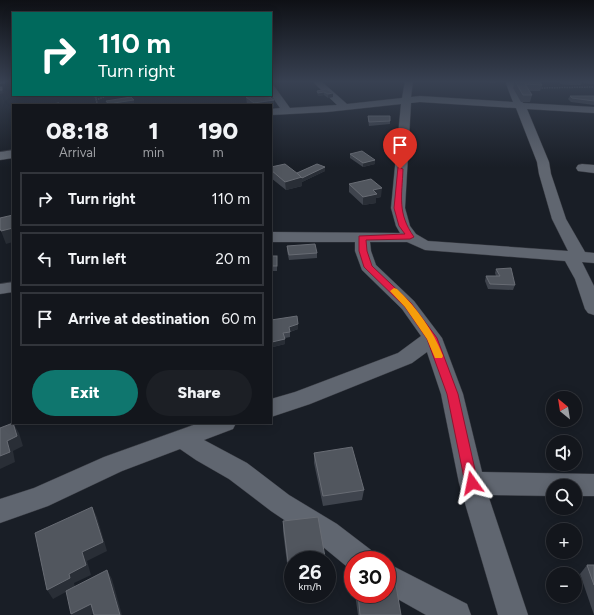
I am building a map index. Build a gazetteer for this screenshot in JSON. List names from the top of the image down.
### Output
{
  "north": "top left",
  "page": {
    "turn": ["110 m", "Turn right"],
    "eta": [
      "08:18",
      "Arrival",
      "1",
      "min",
      "190",
      "m"
    ],
    "list": [
      {
        "name": "Turn right",
        "value": "110 m"
      },
      {
        "name": "Turn left",
        "value": "20 m"
      },
      {
        "name": "Arrive at destination",
        "value": "60 m"
      }
    ],
    "buttons": ["Exit", "Share"],
    "map_buttons": ["+", "−"],
    "speed": "26 km/h",
    "limit": "30"
  }
}
